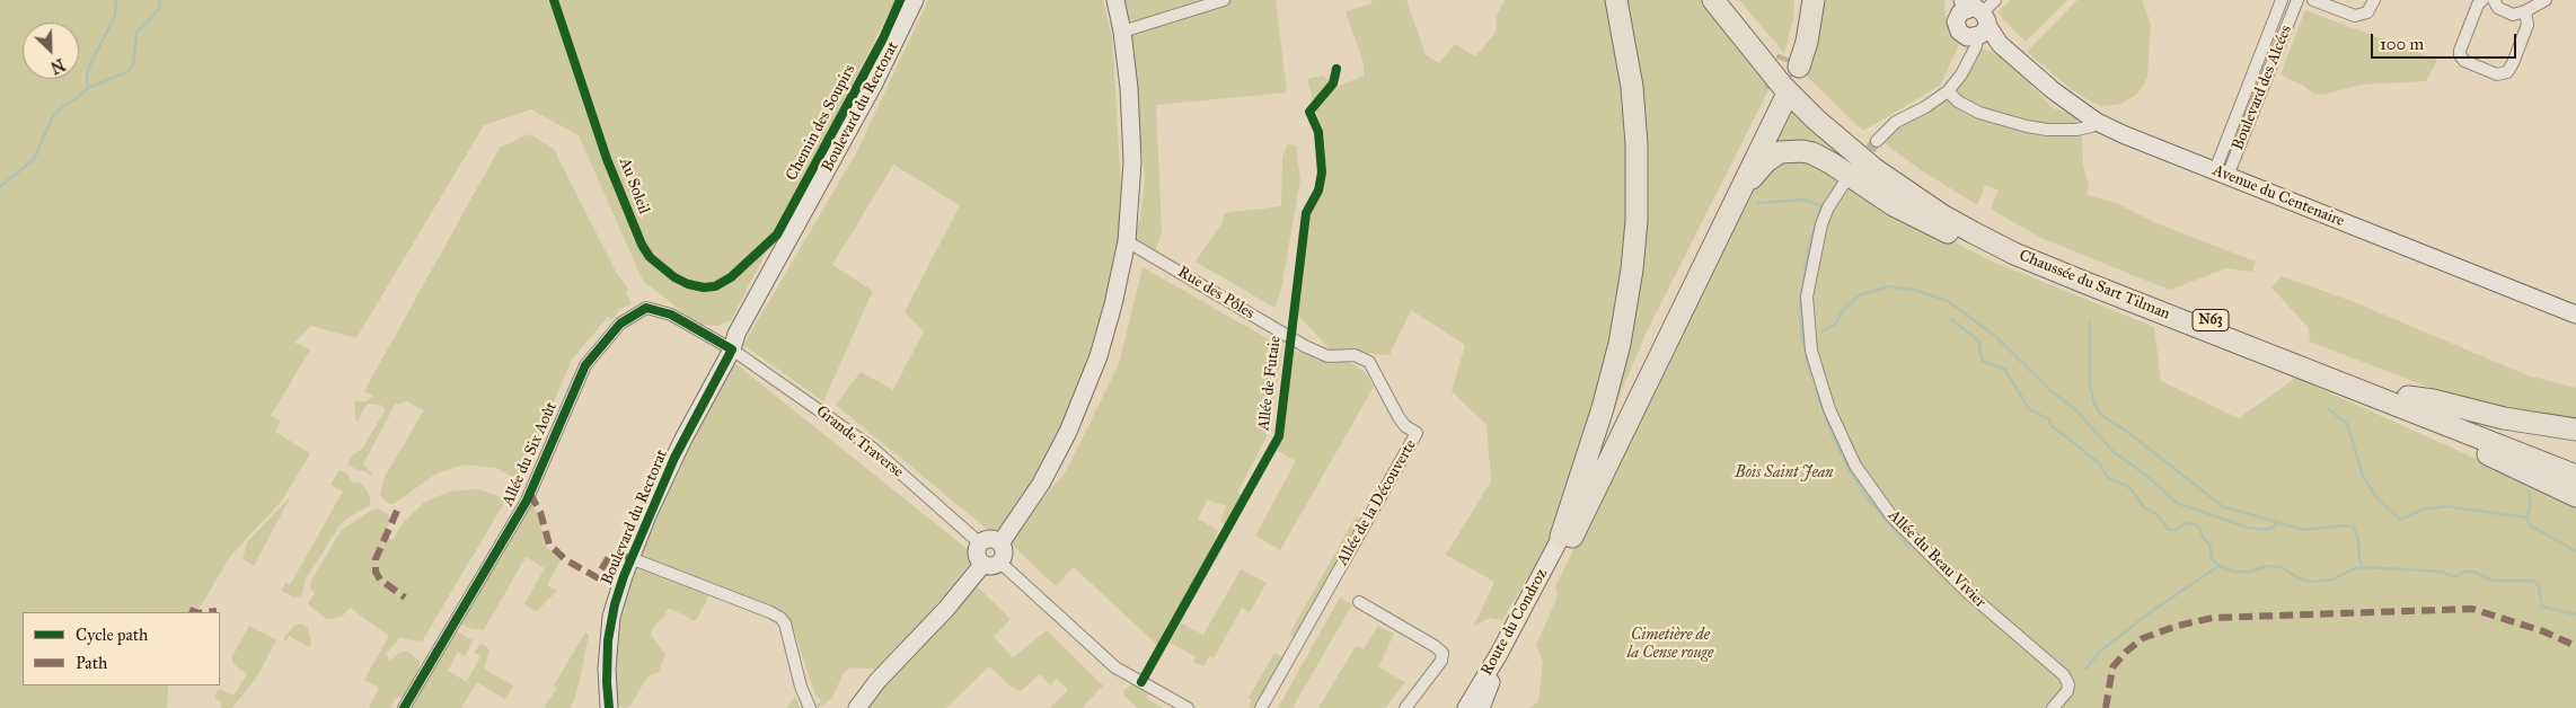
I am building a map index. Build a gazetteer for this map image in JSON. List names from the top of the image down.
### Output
{
  "streets": {
    "highway": ["Chaussée du Sart Tilman", "N63"],
    "main road": ["Boulevard du Rectorat", "Avenue du Centenaire", "Route du Condroz"],
    "street": [
      "Boulevard des Alcées",
      "Rue des Pôles",
      "Grande Traverse",
      "Allée du Six Août",
      "Allée de la Découverte",
      "Allée du Beau Vivier"
    ],
    "cycle path": ["Chemin des Soupirs", "Allée de Futaie"]
  },
  "crossings": [
    ["Boulevard des Alcées", "Avenue du Centenaire"],
    ["Boulevard du Rectorat", "Grande Traverse"],
    ["Boulevard du Rectorat", "Allée du Six Août"],
    ["Rue des Pôles", "Allée de la Découverte"],
    ["Grande Traverse", "Allée du Six Août"]
  ],
  "parks": ["Bois Saint Jean", "Cimetière de la Cense rouge"],
  "legend": ["Cycle path", "Path"],
  "scale_bar": "100 m",
  "north": "bottom right"
}
